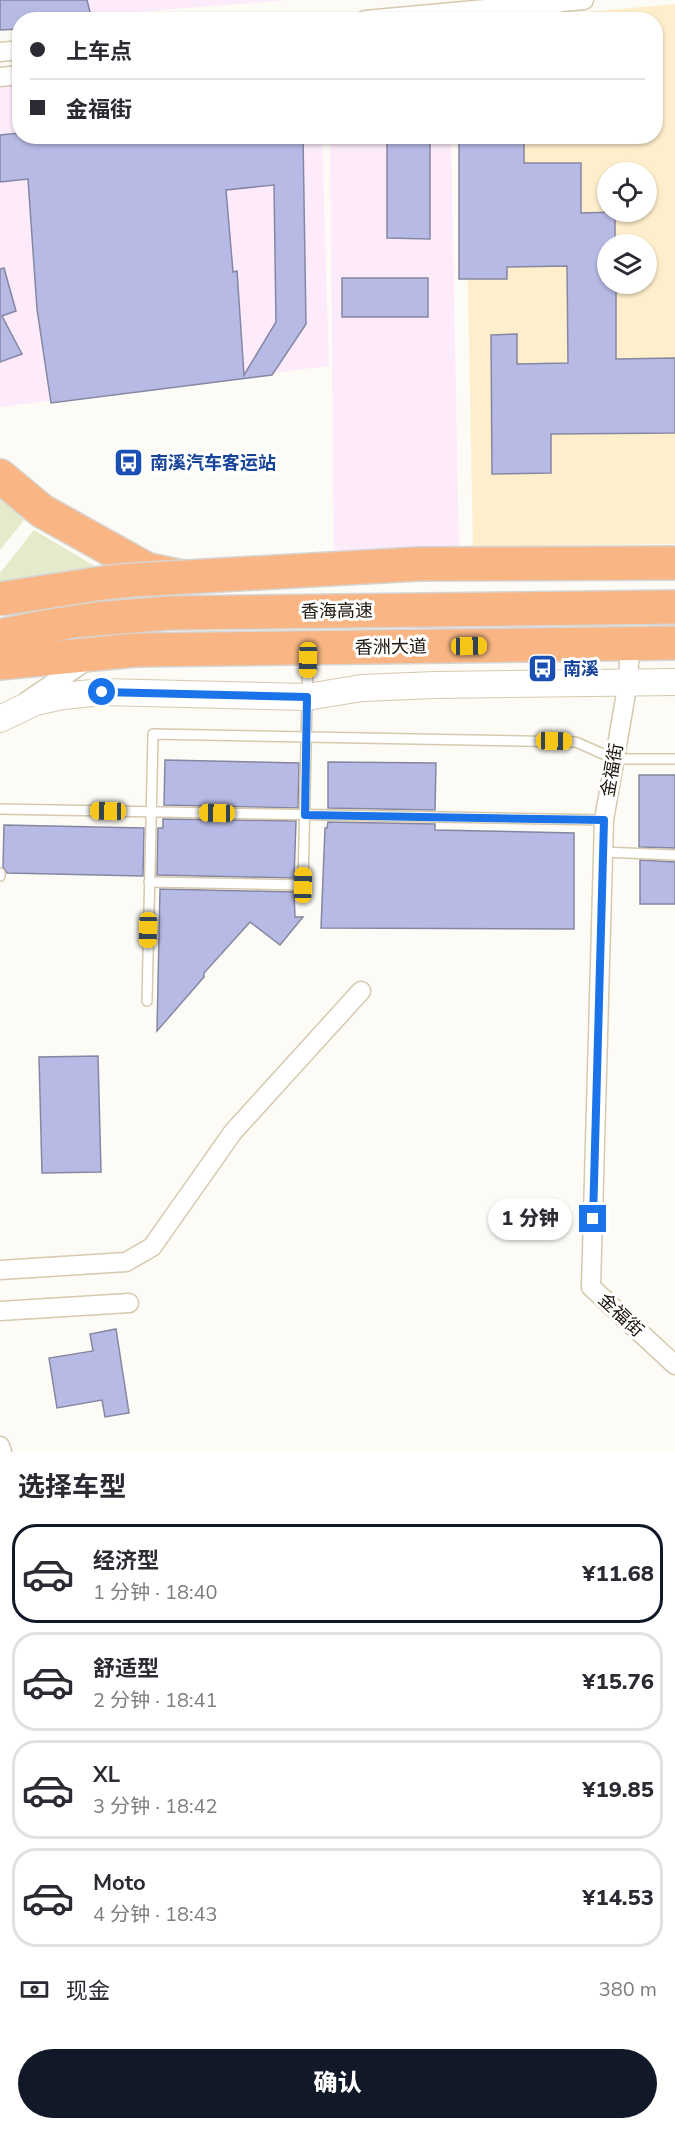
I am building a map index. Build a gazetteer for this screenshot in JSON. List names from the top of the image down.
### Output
{
  "streets": {
    "highway": ["香海高速", "香洲大道"],
    "street": ["金福街"]
  },
  "crossings": [
    ["香洲大道", "金福街"]
  ],
  "places": {
    "bus stop": ["南溪汽车客运站", "南溪"]
  },
  "page": {
    "banner": ["上车点", "金福街"],
    "bubble": "1 分钟",
    "heading": "选择车型",
    "list": [
      {
        "name": "经济型",
        "note": "1 分钟 · 18:40",
        "value": "¥11.68"
      },
      {
        "name": "舒适型",
        "note": "2 分钟 · 18:41",
        "value": "¥15.76"
      },
      {
        "name": "XL",
        "note": "3 分钟 · 18:42",
        "value": "¥19.85"
      },
      {
        "name": "Moto",
        "note": "4 分钟 · 18:43",
        "value": "¥14.53"
      }
    ],
    "pay": ["现金", "380 m"],
    "buttons": "确认"
  }
}
